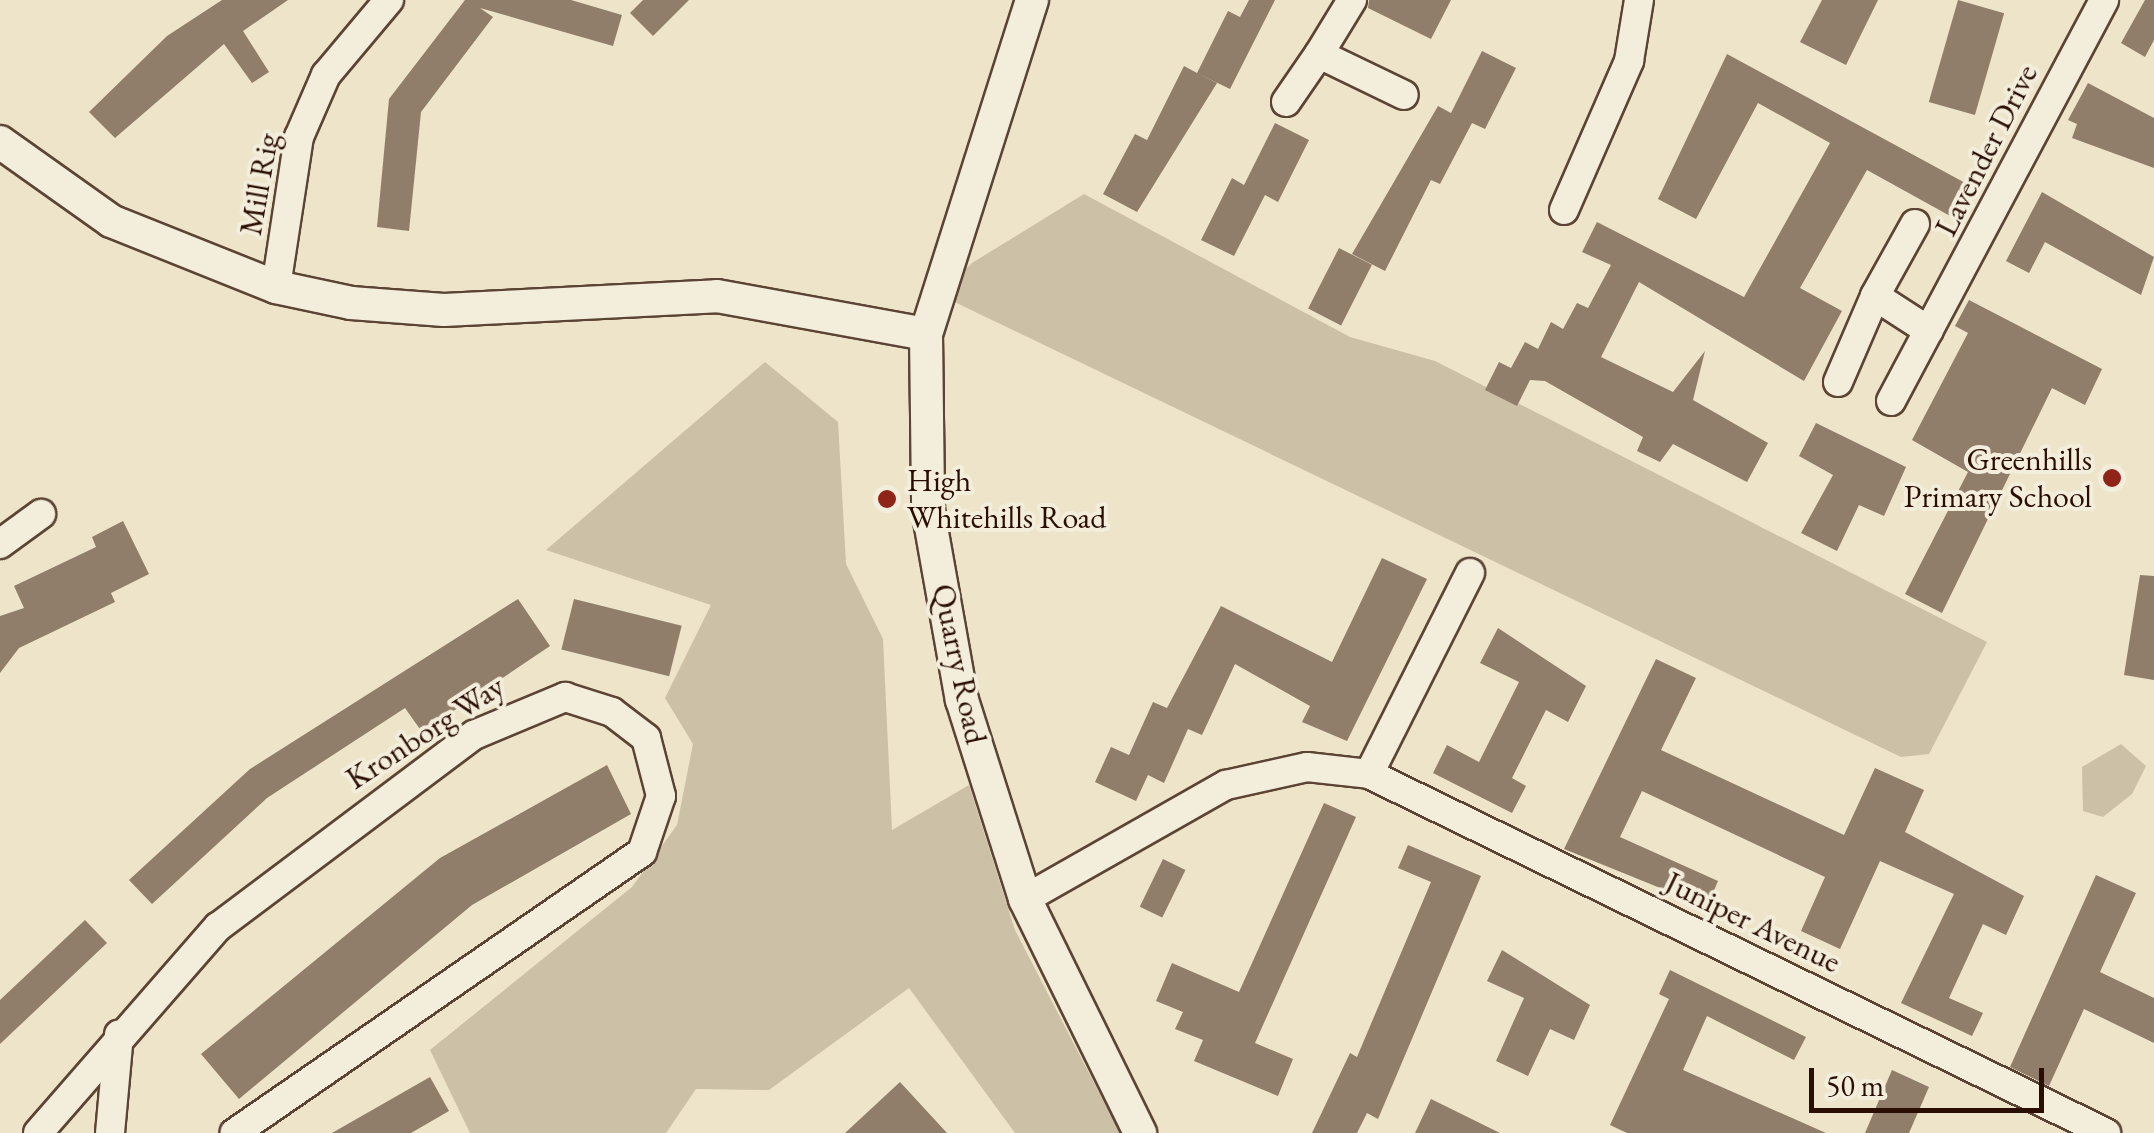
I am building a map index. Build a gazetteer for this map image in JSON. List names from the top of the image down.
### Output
{
  "streets": {
    "street": [
      "Lavender Drive",
      "Mill Rig",
      "Quarry Road",
      "Kronborg Way",
      "Juniper Avenue"
    ]
  },
  "crossings": [
    ["Quarry Road", "Juniper Avenue"]
  ],
  "places": ["Greenhills Primary School", "High Whitehills Road"],
  "scale_bar": "50 m"
}
